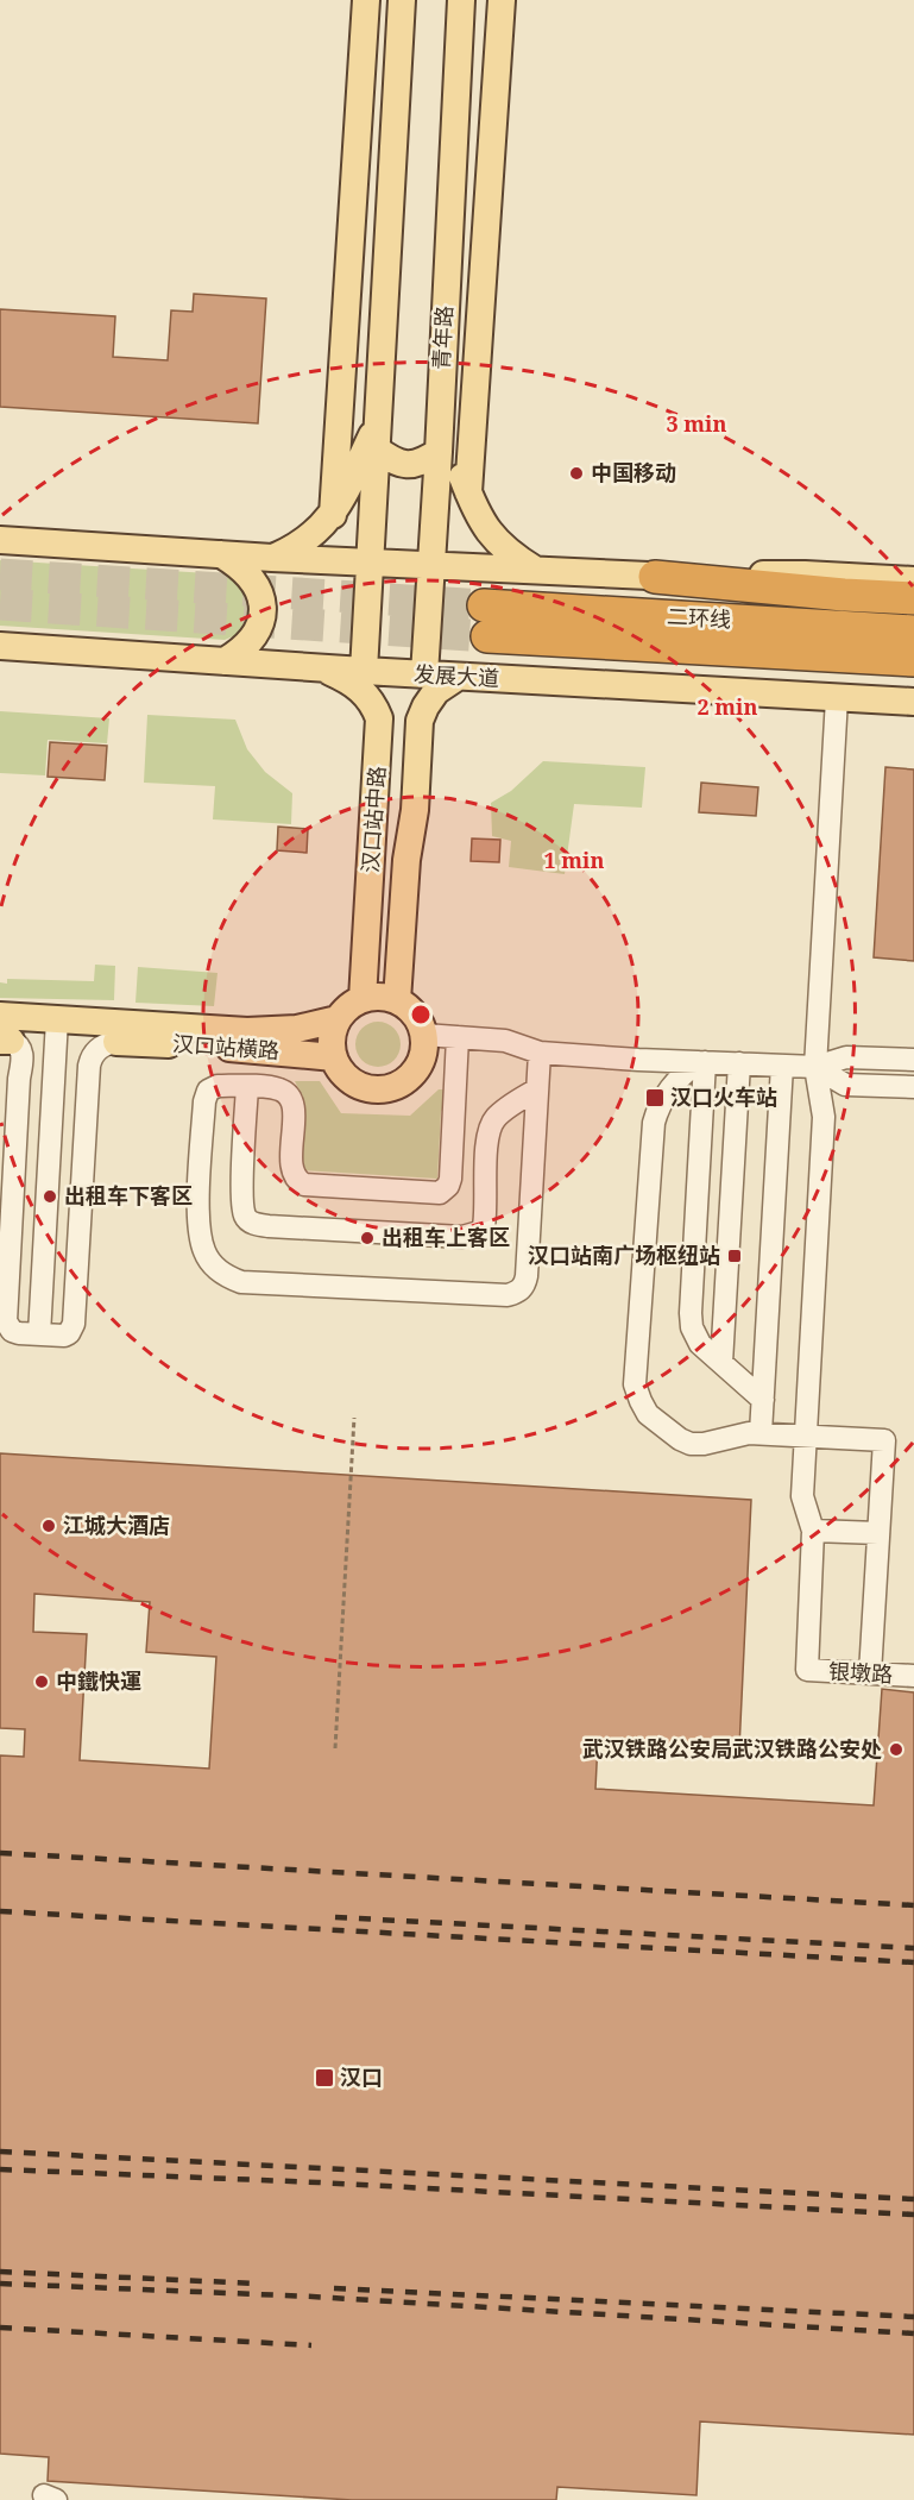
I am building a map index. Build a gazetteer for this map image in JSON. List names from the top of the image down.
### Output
{
  "streets": {
    "highway": ["二环线"],
    "main road": [
      "青年路",
      "发展大道",
      "汉口站中路",
      "汉口站横路"
    ],
    "street": ["银墩路"]
  },
  "crossings": [
    ["青年路", "发展大道"],
    ["发展大道", "汉口站中路"],
    ["汉口站中路", "汉口站横路"]
  ],
  "places": {
    "other": [
      "中国移动",
      "出租车下客区",
      "出租车上客区",
      "江城大酒店",
      "中鐵快運",
      "武汉铁路公安局武汉铁路公安处"
    ],
    "transit": ["汉口火车站", "汉口站南广场枢纽站", "汉口"]
  },
  "rings": ["3 min", "2 min", "1 min"]
}
